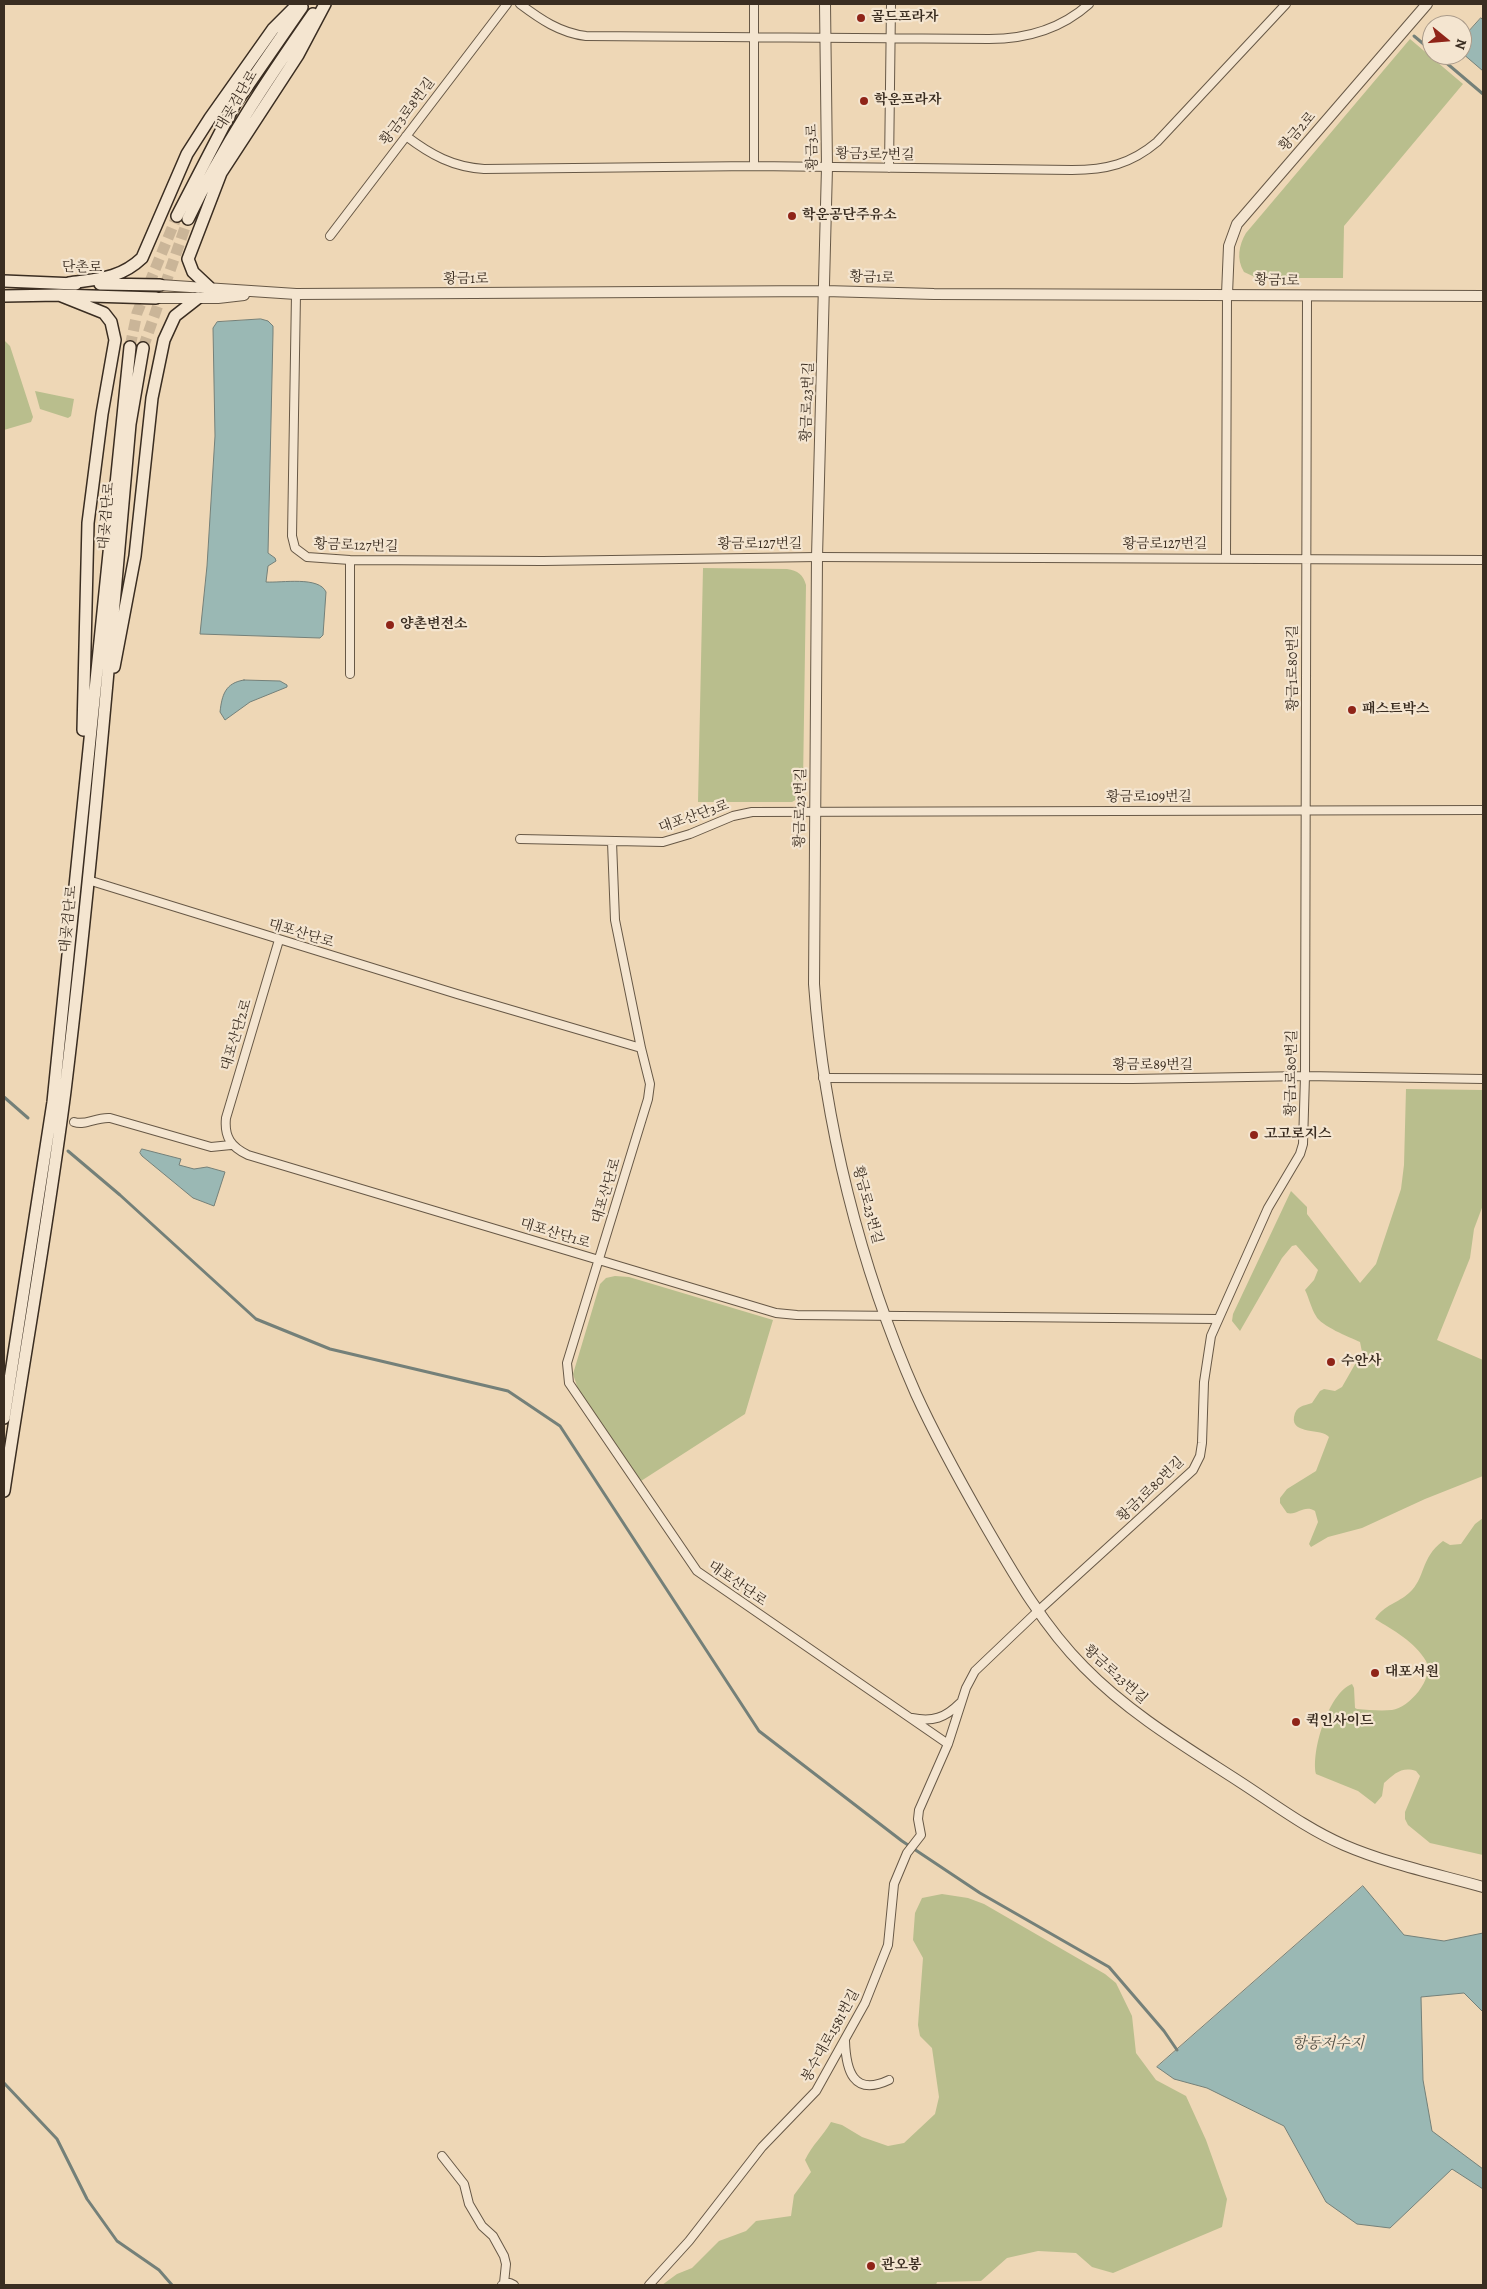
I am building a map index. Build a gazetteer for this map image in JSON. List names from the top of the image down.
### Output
{
  "streets": {
    "main road": ["대곶검단로", "단촌로"],
    "street": [
      "황금3로8번길",
      "황금2로",
      "황금3로",
      "황금3로7번길",
      "황금1로",
      "황금로23번길",
      "황금로127번길",
      "황금1로80번길",
      "황금로109번길",
      "대포산단3로",
      "대포산단로",
      "대포산단2로",
      "황금로89번길",
      "대포산단1로",
      "봉수대로1581번길"
    ]
  },
  "crossings": [
    ["대곶검단로", "대포산단로"],
    ["황금3로8번길", "황금3로7번길"],
    ["황금2로", "황금1로"],
    ["황금3로", "황금3로7번길"],
    ["황금3로", "황금1로"],
    ["황금3로", "황금로23번길"],
    ["단촌로", "황금1로"],
    ["황금1로", "황금로23번길"],
    ["황금1로", "황금로127번길"],
    ["황금1로", "황금1로80번길"],
    ["황금로23번길", "황금로127번길"],
    ["황금로23번길", "황금1로80번길"],
    ["황금로23번길", "황금로109번길"],
    ["황금로23번길", "대포산단3로"],
    ["황금로23번길", "황금로89번길"],
    ["황금로23번길", "대포산단1로"],
    ["황금로127번길", "황금1로80번길"],
    ["황금1로80번길", "황금로109번길"],
    ["황금1로80번길", "대포산단로"],
    ["황금1로80번길", "황금로89번길"],
    ["황금1로80번길", "봉수대로1581번길"],
    ["황금로109번길", "대포산단3로"],
    ["대포산단로", "대포산단2로"],
    ["대포산단로", "대포산단1로"],
    ["대포산단2로", "대포산단1로"]
  ],
  "water": ["항동저수지"],
  "places": [
    "골드프라자",
    "학운프라자",
    "학운공단주유소",
    "양촌변전소",
    "패스트박스",
    "고고로지스",
    "수안사",
    "대포서원",
    "퀵인사이드",
    "관오봉"
  ],
  "north": "right"
}
